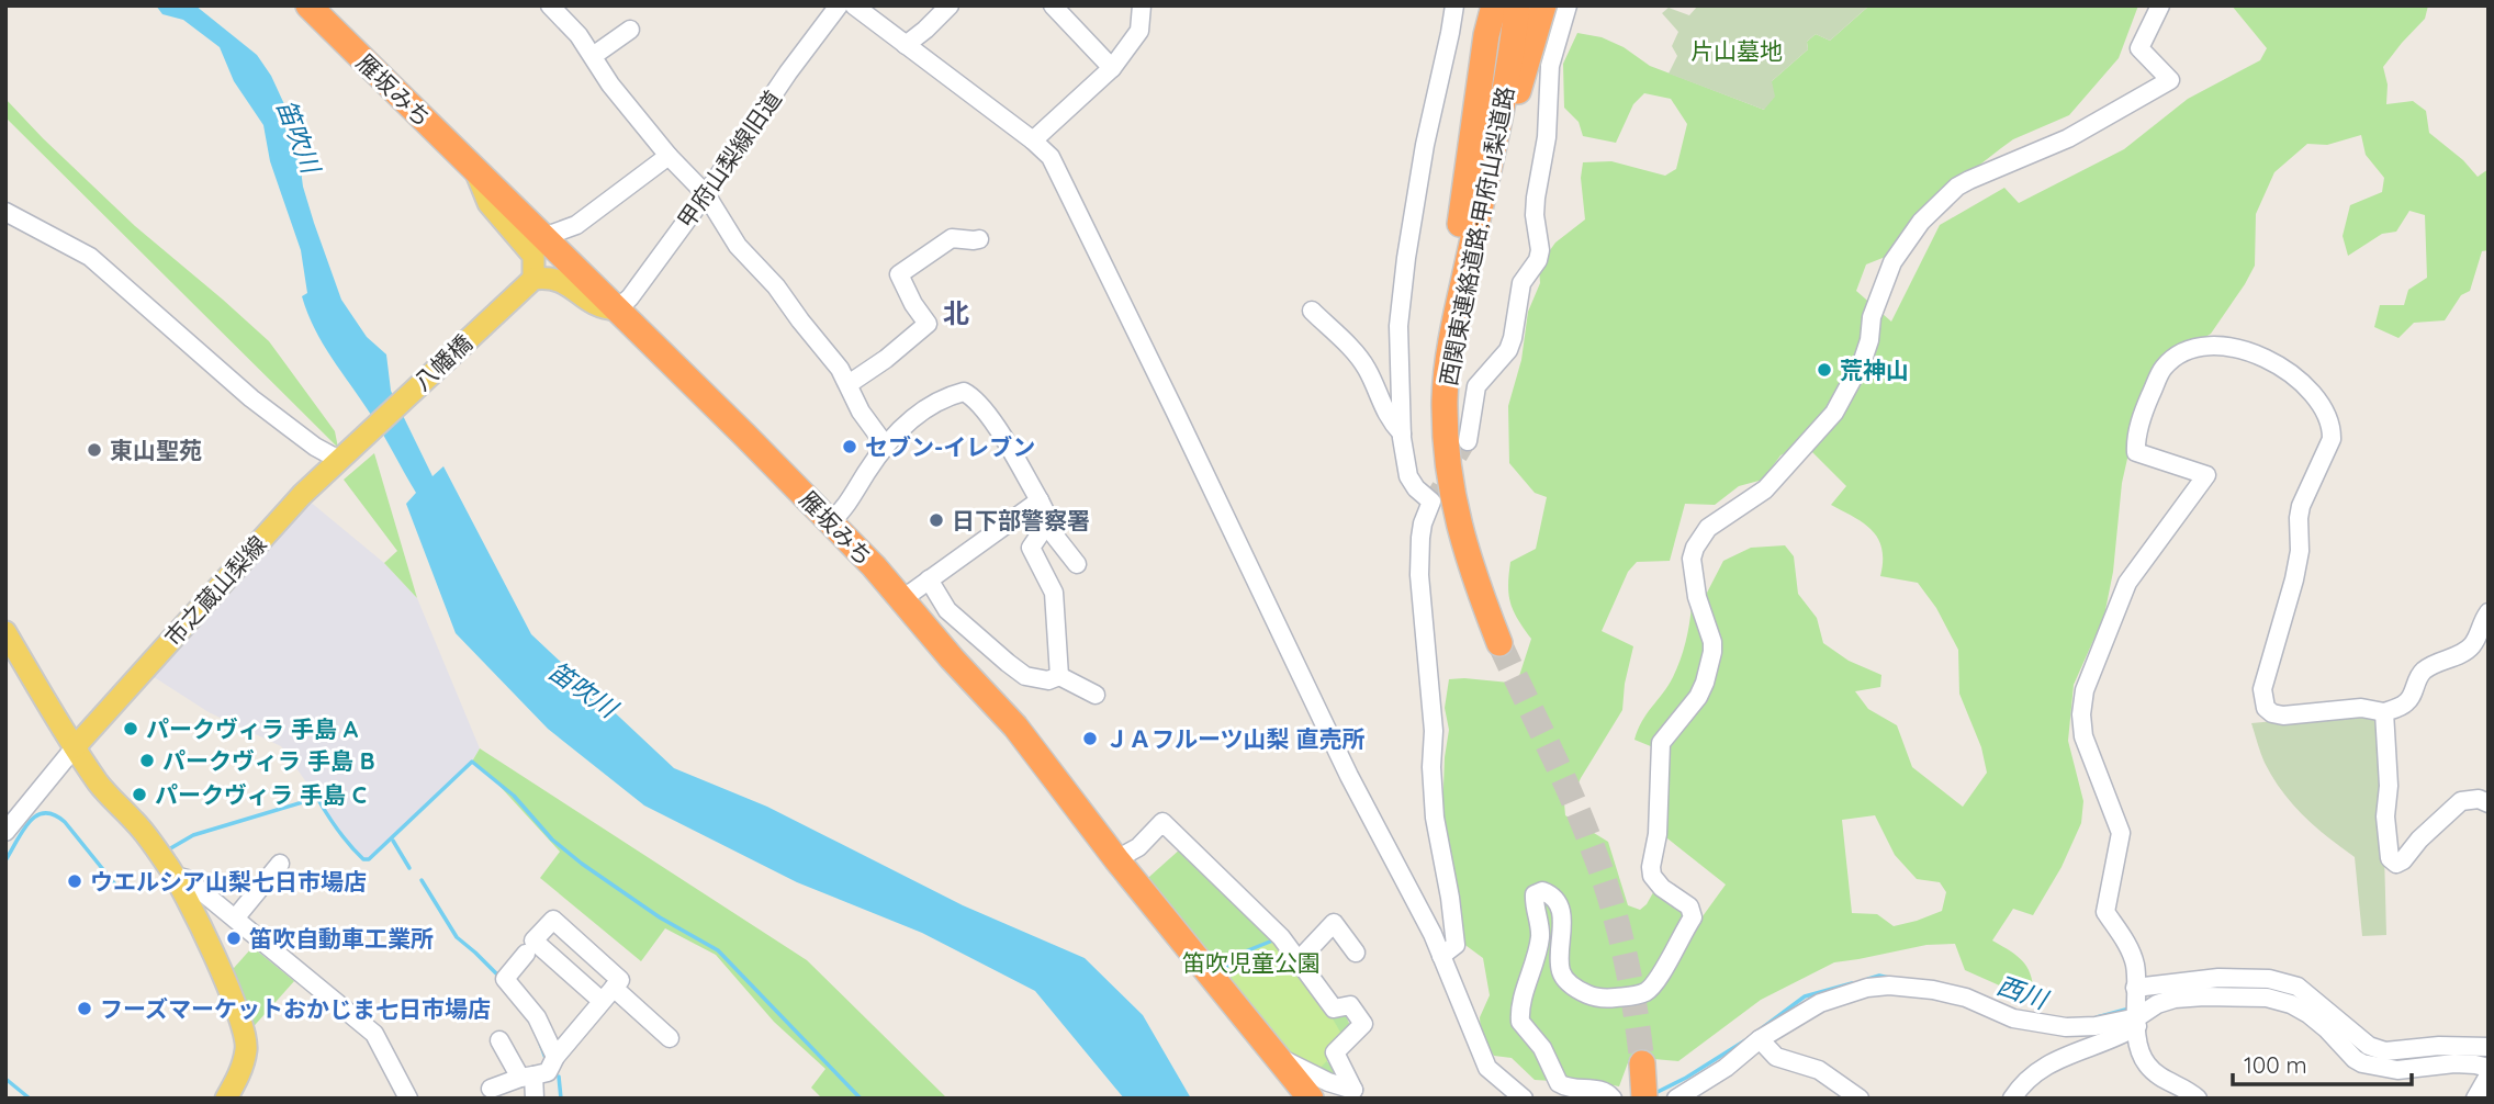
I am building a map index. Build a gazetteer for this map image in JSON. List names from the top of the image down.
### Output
{
  "streets": {
    "highway": ["雁坂みち", "西関東連絡道路;甲府山梨道路"],
    "main road": ["八幡橋", "市之蔵山梨線"],
    "street": ["甲府山梨線旧道"]
  },
  "crossings": [
    ["雁坂みち", "甲府山梨線旧道"],
    ["八幡橋", "市之蔵山梨線"]
  ],
  "districts": ["北"],
  "water": ["笛吹川", "西川"],
  "parks": ["片山墓地", "笛吹児童公園"],
  "places": [
    "荒神山",
    "セブン-イレブン",
    "東山聖苑",
    "日下部警察署",
    "パークヴィラ 手島 A",
    "ＪＡフルーツ山梨 直売所",
    "パークヴィラ 手島 B",
    "パークヴィラ 手島 C",
    "ウエルシア山梨七日市場店",
    "笛吹自動車工業所",
    "フーズマーケットおかじま七日市場店"
  ],
  "scale_bar": "100 m"
}
